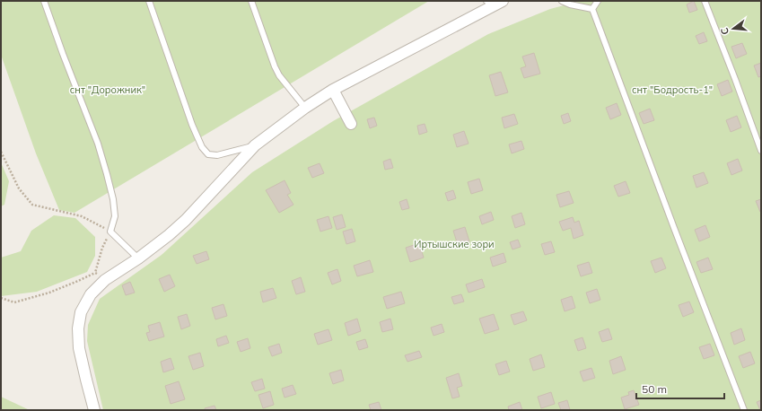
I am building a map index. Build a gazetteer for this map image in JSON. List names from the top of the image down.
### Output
{
  "parks": ["снт \"Дорожник\"", "снт \"Бодрость-1\"", "Иртышские зори"],
  "scale_bar": "50 m",
  "north": "left"
}
